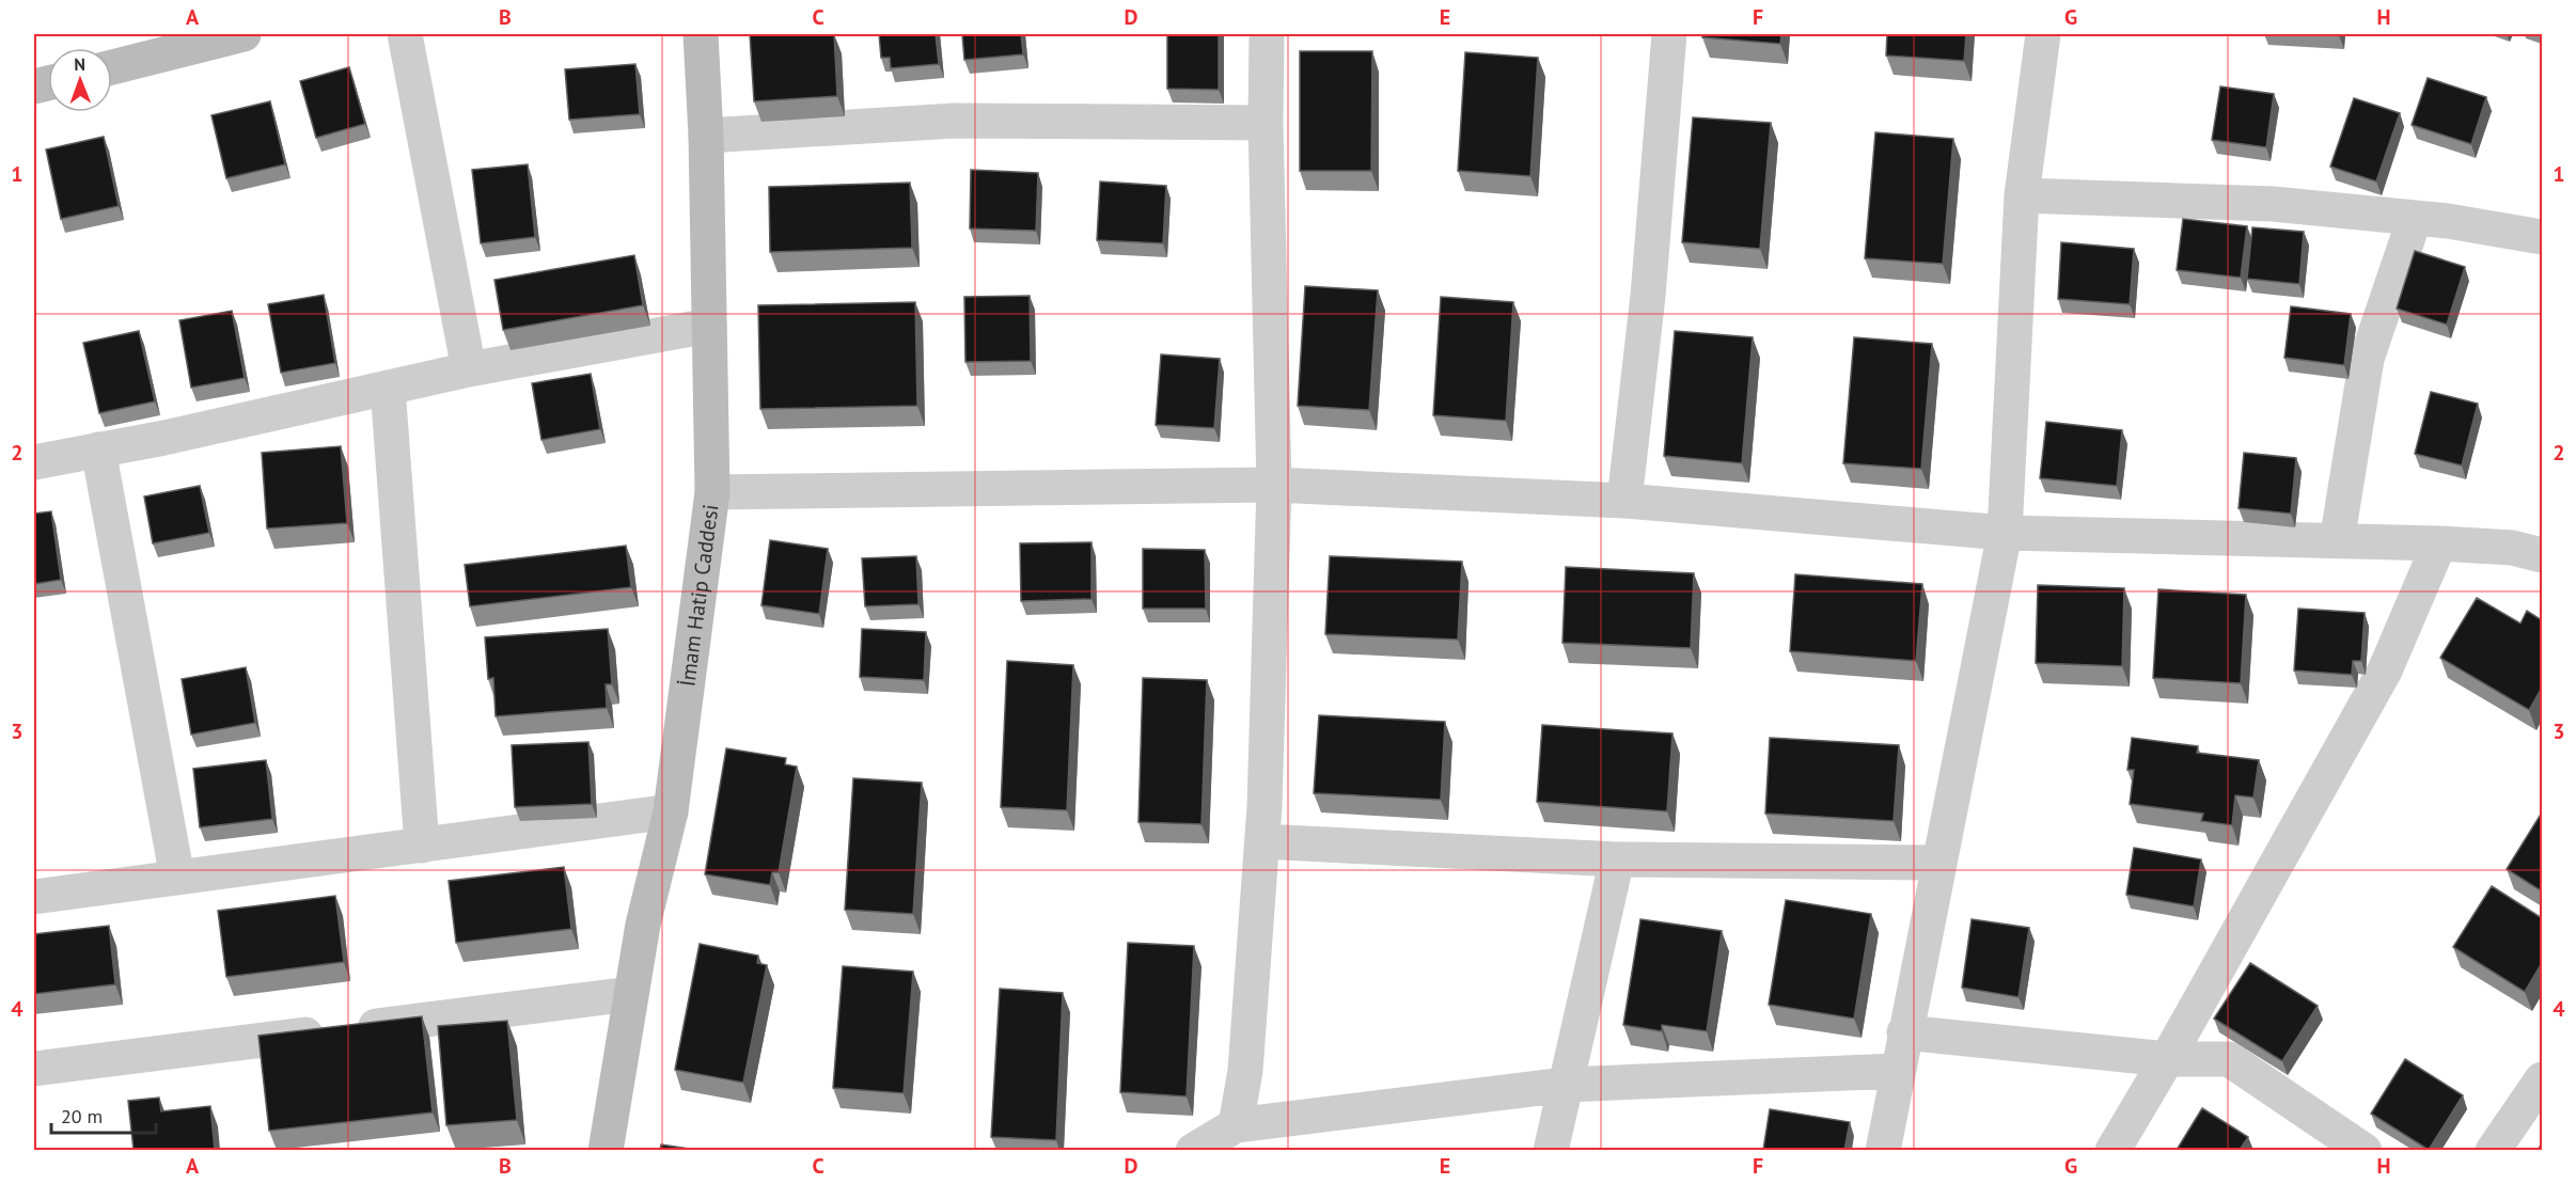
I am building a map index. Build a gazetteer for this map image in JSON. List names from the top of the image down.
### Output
{
  "streets": {
    "street": ["İmam Hatip Caddesi"]
  },
  "scale_bar": "20 m",
  "north": "top",
  "grid": {
    "columns": [
      "A",
      "B",
      "C",
      "D",
      "E",
      "F",
      "G",
      "H"
    ],
    "rows": [
      "1",
      "2",
      "3",
      "4"
    ]
  }
}
